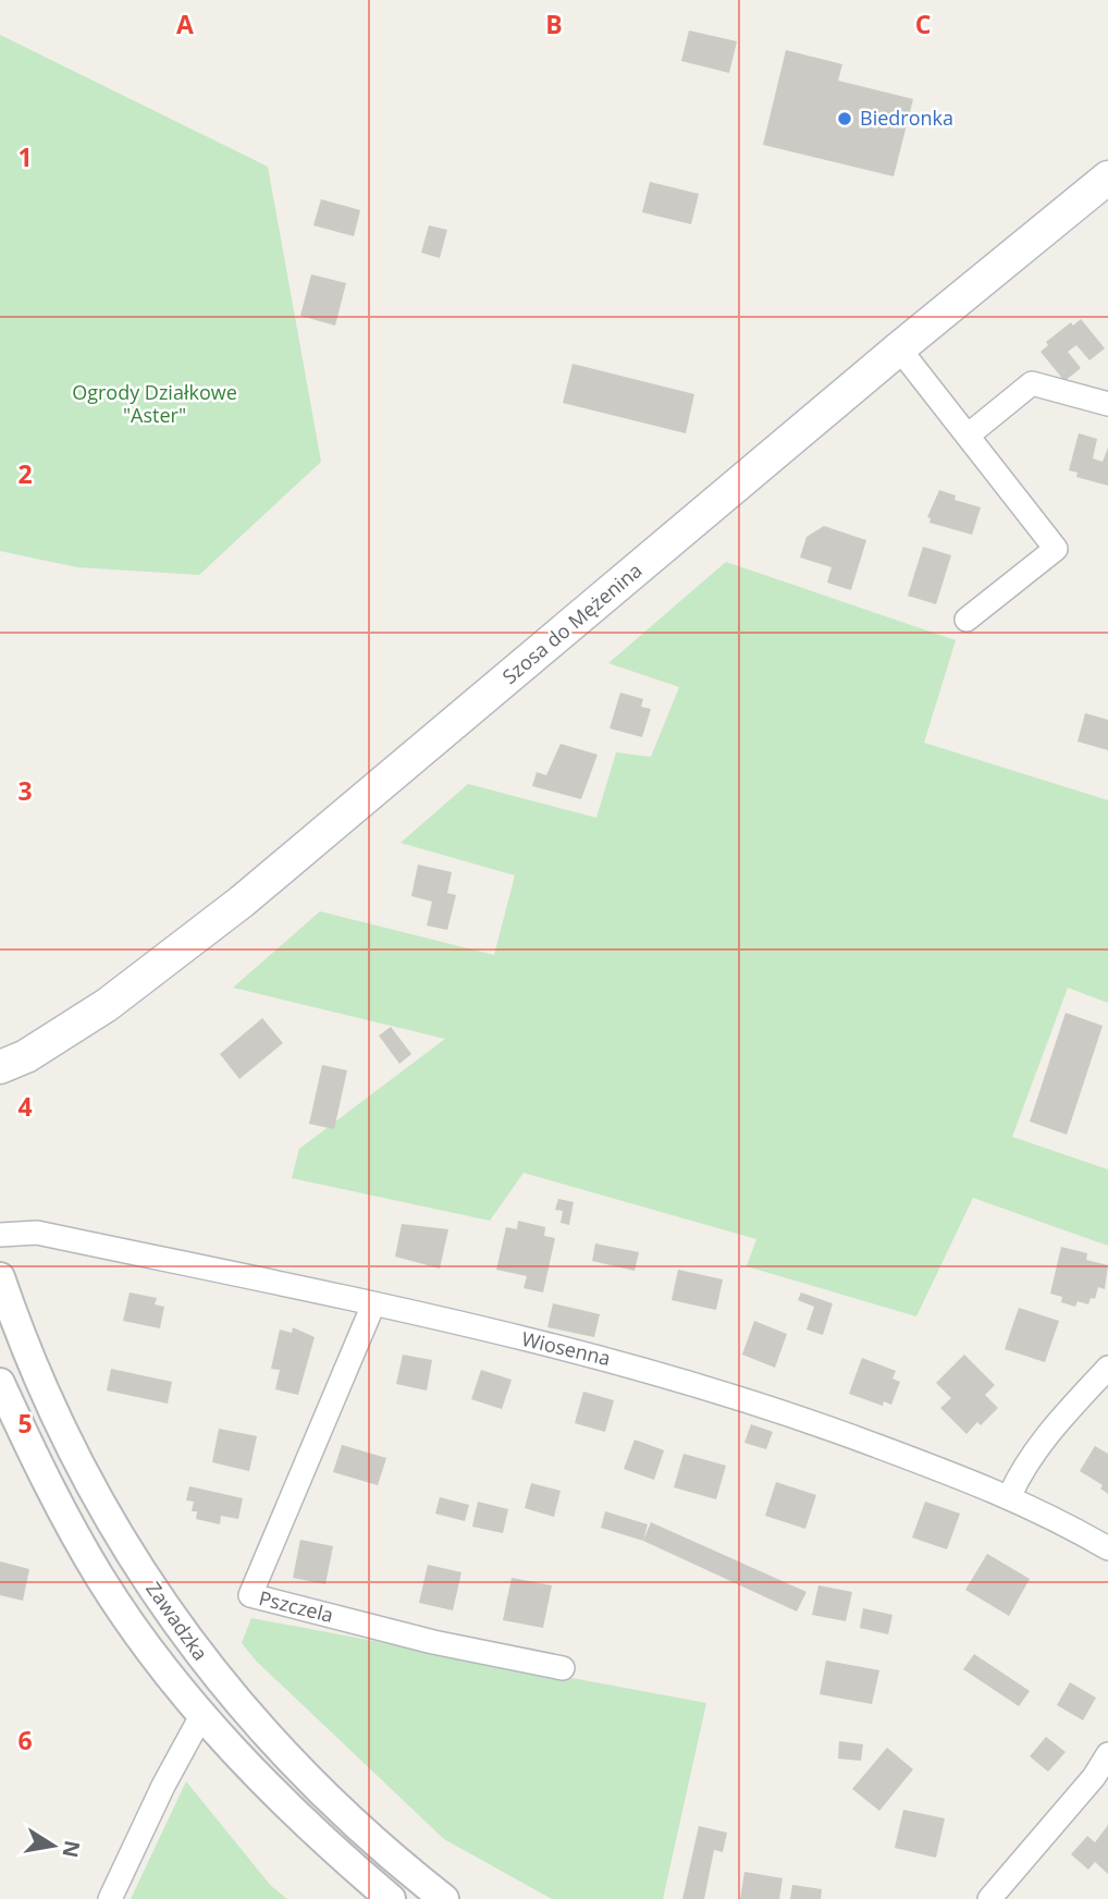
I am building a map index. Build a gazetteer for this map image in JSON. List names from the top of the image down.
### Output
{
  "streets": {
    "main road": ["Szosa do Mężenina"],
    "street": ["Wiosenna", "Pszczela", "Zawadzka"]
  },
  "crossings": [
    ["Wiosenna", "Pszczela"]
  ],
  "parks": ["Ogrody Działkowe \"Aster\""],
  "places": ["Biedronka"],
  "north": "right",
  "grid": {
    "columns": ["A", "B", "C"],
    "rows": [
      "1",
      "2",
      "3",
      "4",
      "5",
      "6"
    ]
  }
}
